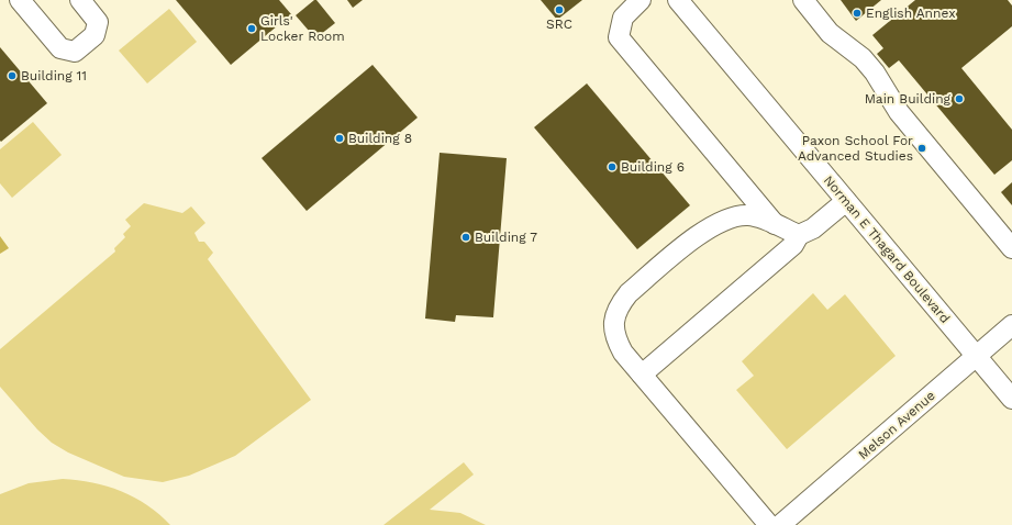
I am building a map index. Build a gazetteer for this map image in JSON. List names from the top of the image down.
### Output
{
  "streets": {
    "street": ["Norman E Thagard Boulevard", "Melson Avenue"]
  },
  "crossings": [
    ["Norman E Thagard Boulevard", "Melson Avenue"]
  ],
  "places": [
    "SRC",
    "English Annex",
    "Girls' Locker Room",
    "Building 11",
    "Main Building",
    "Building 8",
    "Paxon School For Advanced Studies",
    "Building 6",
    "Building 7"
  ]
}
